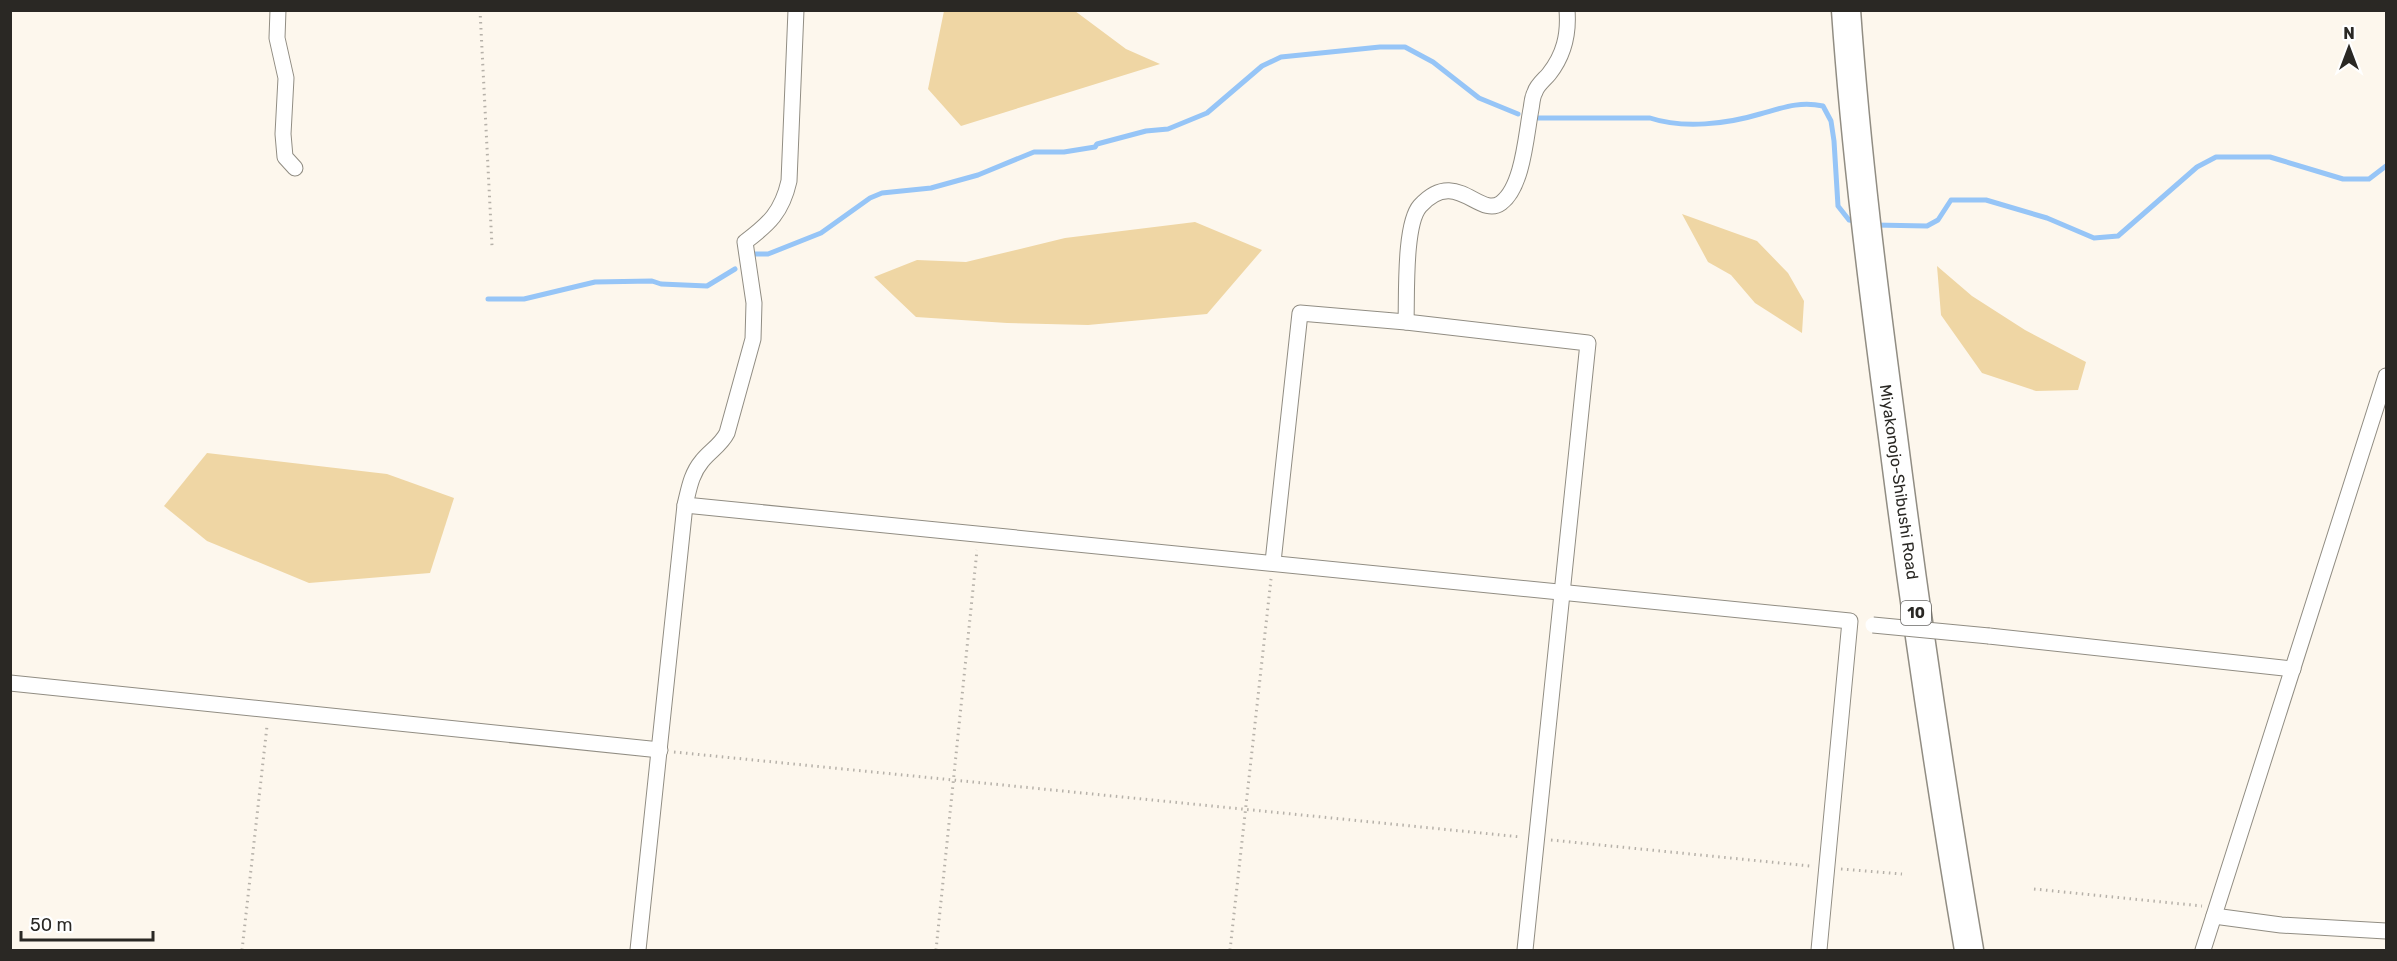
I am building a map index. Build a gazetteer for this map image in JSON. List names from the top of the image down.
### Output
{
  "streets": {
    "highway": ["Miyakonojo-Shibushi Road", "10"]
  },
  "scale_bar": "50 m",
  "north": "top"
}
